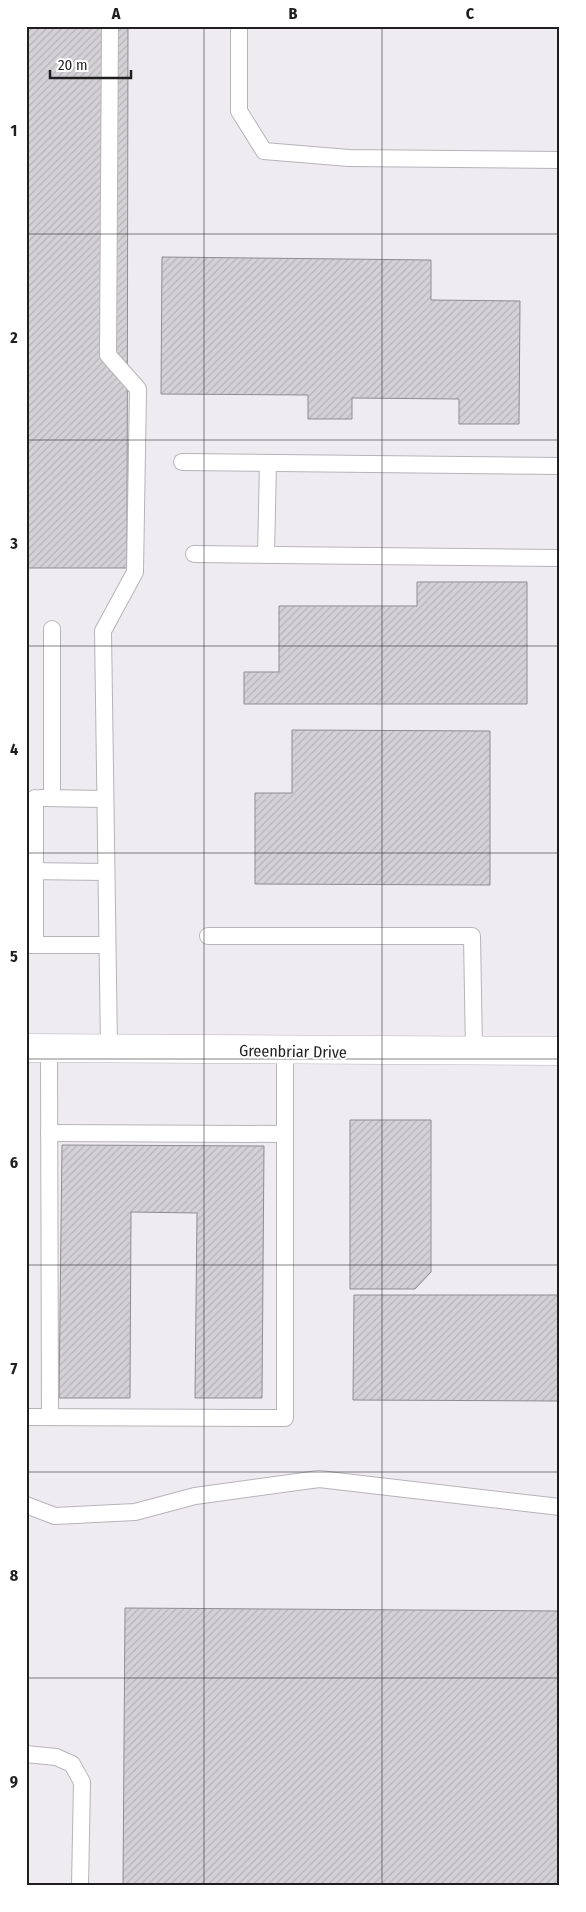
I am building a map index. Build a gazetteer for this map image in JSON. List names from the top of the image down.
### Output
{
  "streets": {
    "street": ["Greenbriar Drive"]
  },
  "scale_bar": "20 m",
  "grid": {
    "columns": ["A", "B", "C"],
    "rows": [
      "1",
      "2",
      "3",
      "4",
      "5",
      "6",
      "7",
      "8",
      "9"
    ]
  }
}
